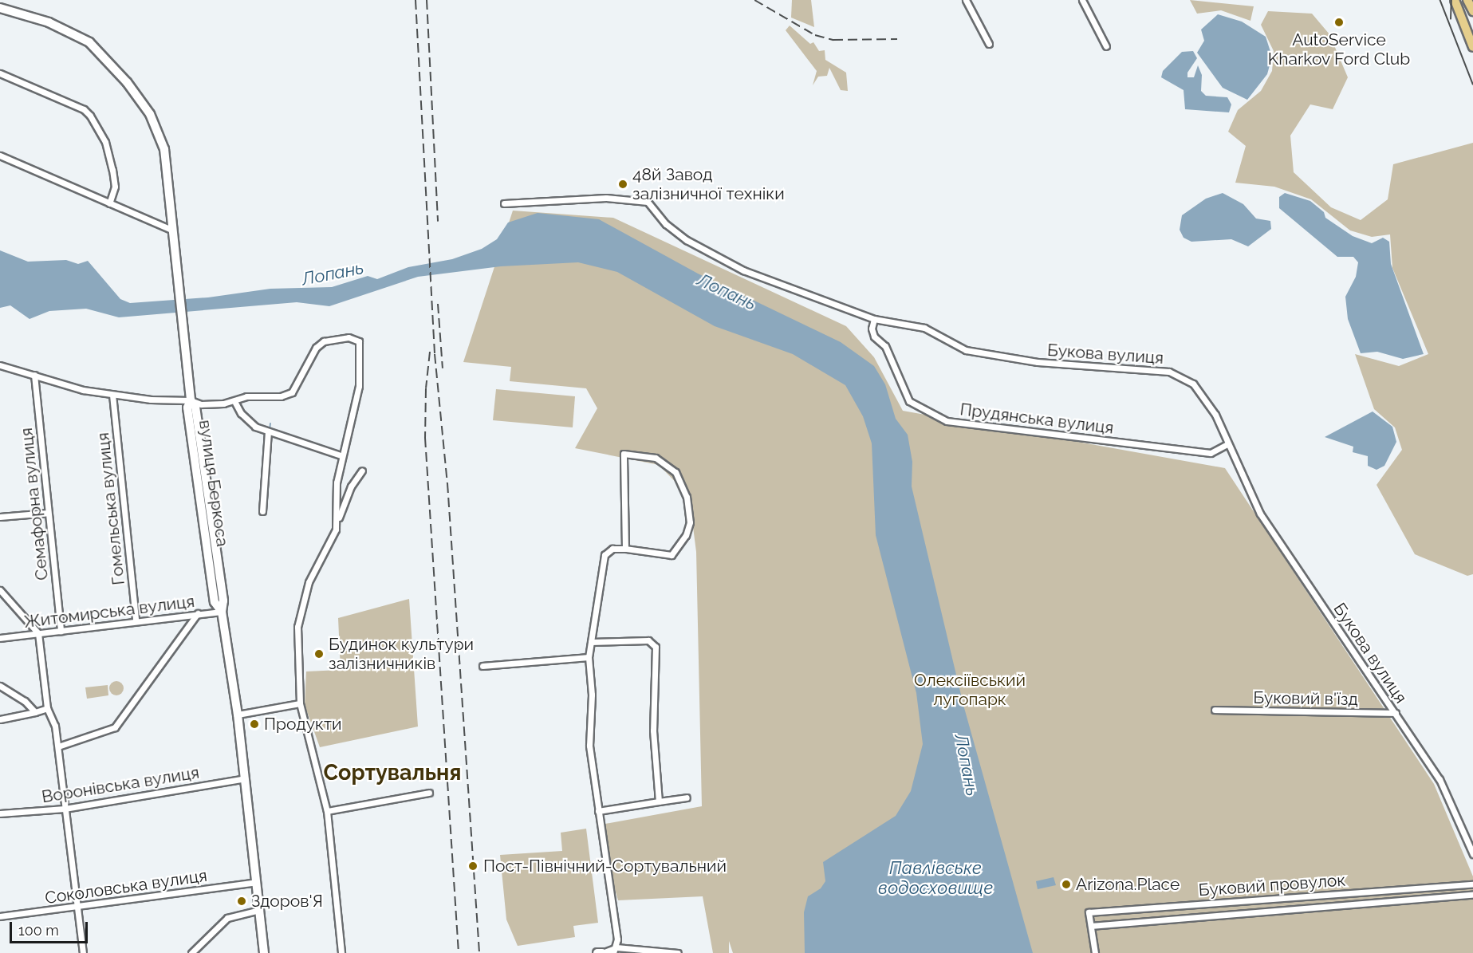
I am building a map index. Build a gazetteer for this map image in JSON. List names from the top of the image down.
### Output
{
  "streets": {
    "street": [
      "Букова вулиця",
      "Прудянська вулиця",
      "вулиця Беркоса",
      "Семафорна вулиця",
      "Гомельська вулиця",
      "Житомирська вулиця",
      "Буковий в'їзд",
      "Воронівська вулиця",
      "Буковий провулок",
      "Соколовська вулиця"
    ]
  },
  "crossings": [
    ["Букова вулиця", "Прудянська вулиця"],
    ["Букова вулиця", "Буковий в'їзд"],
    ["вулиця Беркоса", "Житомирська вулиця"],
    ["вулиця Беркоса", "Воронівська вулиця"],
    ["вулиця Беркоса", "Соколовська вулиця"],
    ["Семафорна вулиця", "Житомирська вулиця"],
    ["Гомельська вулиця", "Житомирська вулиця"]
  ],
  "districts": ["Сортувальня"],
  "water": ["Лопань", "Павлівське водосховище"],
  "parks": ["Олексіївський лугопарк"],
  "places": [
    "AutoService Kharkov Ford Club",
    "48й Завод залізничної техніки",
    "Будинок культури залізничників",
    "Продукти",
    "Пост-Північний-Сортувальний",
    "Arizona.Place",
    "Здоров'Я"
  ],
  "scale_bar": "100 m"
}
